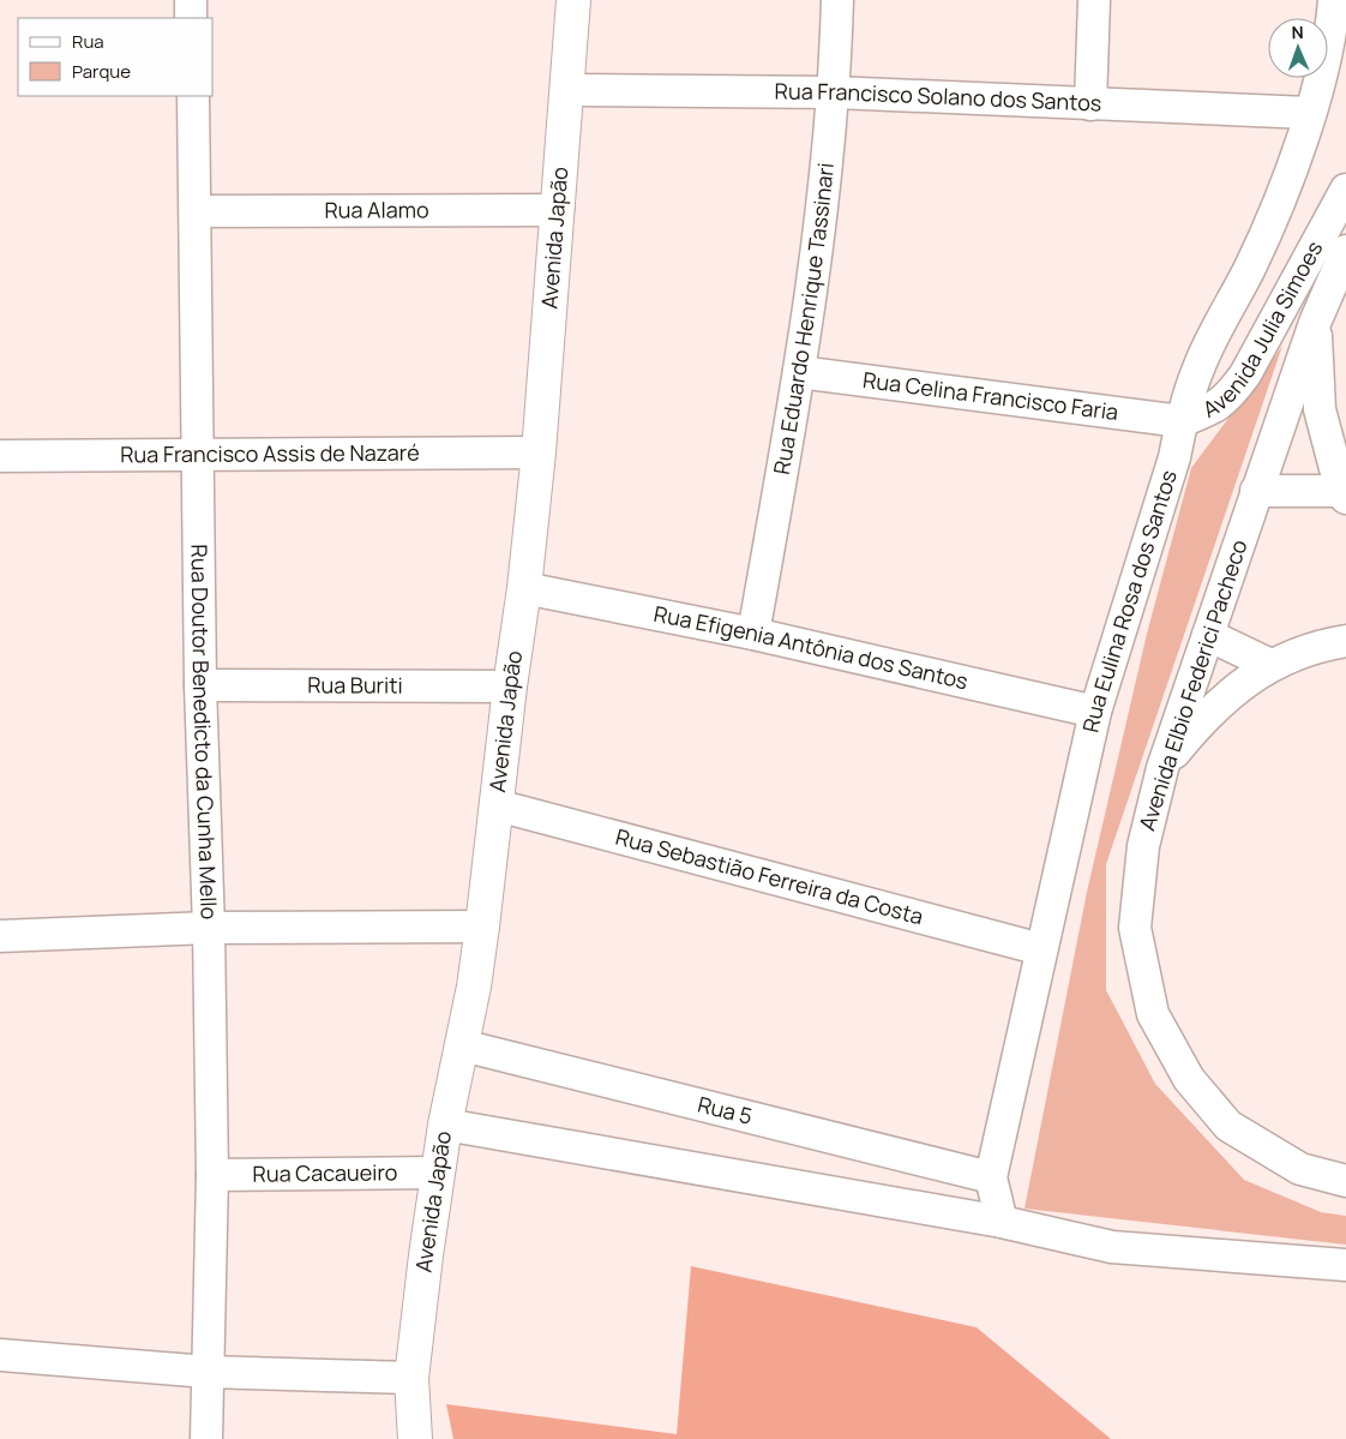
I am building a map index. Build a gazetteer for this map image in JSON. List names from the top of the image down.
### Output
{
  "streets": {
    "main road": ["Avenida Japão"],
    "street": [
      "Rua Francisco Solano dos Santos",
      "Rua Alamo",
      "Rua Eduardo Henrique Tassinari",
      "Avenida Julia Simoes",
      "Rua Celina Francisco Faria",
      "Rua Francisco Assis de Nazaré",
      "Rua Eulina Rosa dos Santos",
      "Rua Efigenia Antônia dos Santos",
      "Avenida Elbio Federici Pacheco",
      "Rua Buriti",
      "Rua Doutor Benedicto da Cunha Mello",
      "Rua Sebastião Ferreira da Costa",
      "Rua 5",
      "Rua Cacaueiro"
    ]
  },
  "crossings": [
    ["Rua Francisco Solano dos Santos", "Avenida Japão"],
    ["Rua Francisco Solano dos Santos", "Rua Eduardo Henrique Tassinari"],
    ["Rua Francisco Solano dos Santos", "Rua Eulina Rosa dos Santos"],
    ["Rua Alamo", "Avenida Japão"],
    ["Rua Alamo", "Rua Doutor Benedicto da Cunha Mello"],
    ["Avenida Japão", "Rua Francisco Assis de Nazaré"],
    ["Avenida Japão", "Rua Efigenia Antônia dos Santos"],
    ["Avenida Japão", "Rua Buriti"],
    ["Avenida Japão", "Rua Sebastião Ferreira da Costa"],
    ["Avenida Japão", "Rua 5"],
    ["Avenida Japão", "Rua Cacaueiro"],
    ["Rua Eduardo Henrique Tassinari", "Rua Celina Francisco Faria"],
    ["Rua Eduardo Henrique Tassinari", "Rua Efigenia Antônia dos Santos"],
    ["Avenida Julia Simoes", "Rua Celina Francisco Faria"],
    ["Avenida Julia Simoes", "Rua Eulina Rosa dos Santos"],
    ["Rua Celina Francisco Faria", "Rua Eulina Rosa dos Santos"],
    ["Rua Francisco Assis de Nazaré", "Rua Doutor Benedicto da Cunha Mello"],
    ["Rua Eulina Rosa dos Santos", "Rua Efigenia Antônia dos Santos"],
    ["Rua Eulina Rosa dos Santos", "Rua Sebastião Ferreira da Costa"],
    ["Rua Eulina Rosa dos Santos", "Rua 5"],
    ["Rua Buriti", "Rua Doutor Benedicto da Cunha Mello"],
    ["Rua Doutor Benedicto da Cunha Mello", "Rua Cacaueiro"]
  ],
  "legend": ["Rua", "Parque"],
  "north": "top"
}
